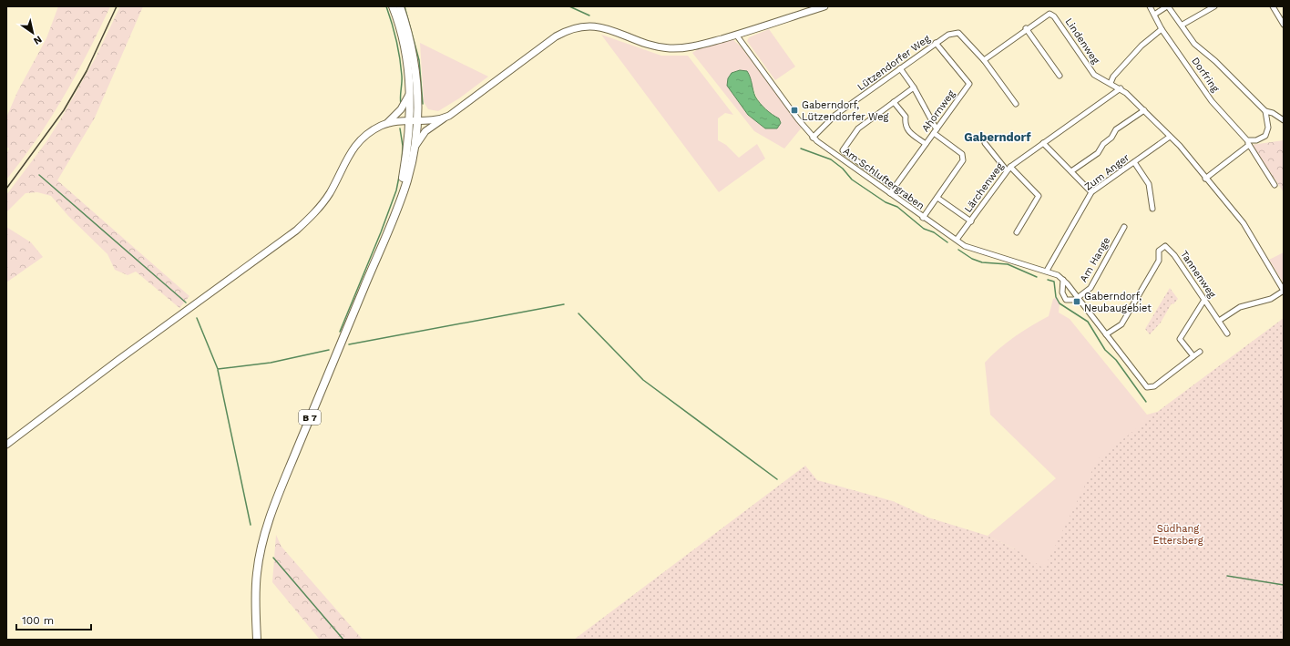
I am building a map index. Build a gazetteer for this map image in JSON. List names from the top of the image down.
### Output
{
  "streets": {
    "main road": ["B 7"],
    "street": [
      "Lindenweg",
      "Lützendorfer Weg",
      "Dorfring",
      "Ahornweg",
      "Zum Anger",
      "Am Schluftergraben",
      "Lärchenweg",
      "Am Hange",
      "Tannenweg"
    ]
  },
  "crossings": [
    ["Lindenweg", "Lützendorfer Weg"],
    ["Lindenweg", "Zum Anger"],
    ["Lindenweg", "Lärchenweg"],
    ["Lützendorfer Weg", "Ahornweg"],
    ["Lützendorfer Weg", "Am Schluftergraben"],
    ["Ahornweg", "Am Schluftergraben"],
    ["Zum Anger", "Am Schluftergraben"],
    ["Am Schluftergraben", "Lärchenweg"],
    ["Am Schluftergraben", "Am Hange"],
    ["Am Schluftergraben", "Tannenweg"]
  ],
  "districts": ["Gaberndorf"],
  "parks": ["Südhang Ettersberg"],
  "places": {
    "transit": ["Gaberndorf, Lützendorfer Weg", "Gaberndorf, Neubaugebiet"]
  },
  "scale_bar": "100 m",
  "north": "bottom right"
}
